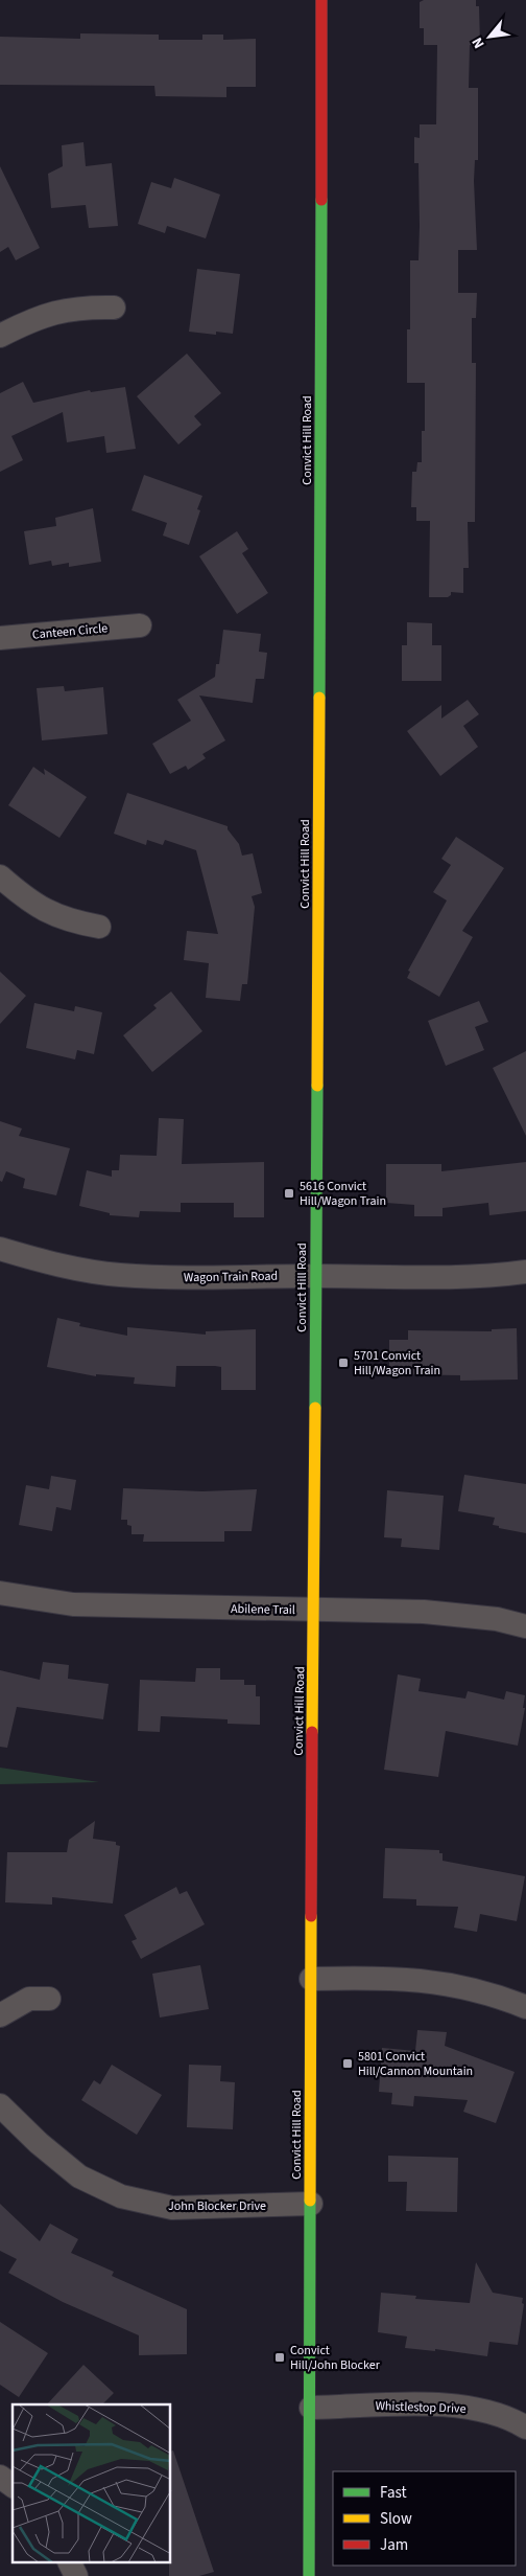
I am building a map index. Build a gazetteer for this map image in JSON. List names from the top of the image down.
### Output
{
  "streets": {
    "street": [
      "Convict Hill Road",
      "Canteen Circle",
      "Wagon Train Road",
      "Abilene Trail",
      "John Blocker Drive",
      "Whistlestop Drive"
    ]
  },
  "crossings": [
    ["Convict Hill Road", "Wagon Train Road"],
    ["Convict Hill Road", "Abilene Trail"],
    ["Convict Hill Road", "John Blocker Drive"],
    ["Convict Hill Road", "Whistlestop Drive"]
  ],
  "places": {
    "transit": [
      "5616 Convict Hill/Wagon Train",
      "5701 Convict Hill/Wagon Train",
      "5801 Convict Hill/Cannon Mountain",
      "Convict Hill/John Blocker"
    ]
  },
  "legend": ["Fast", "Slow", "Jam"],
  "north": "bottom left"
}
